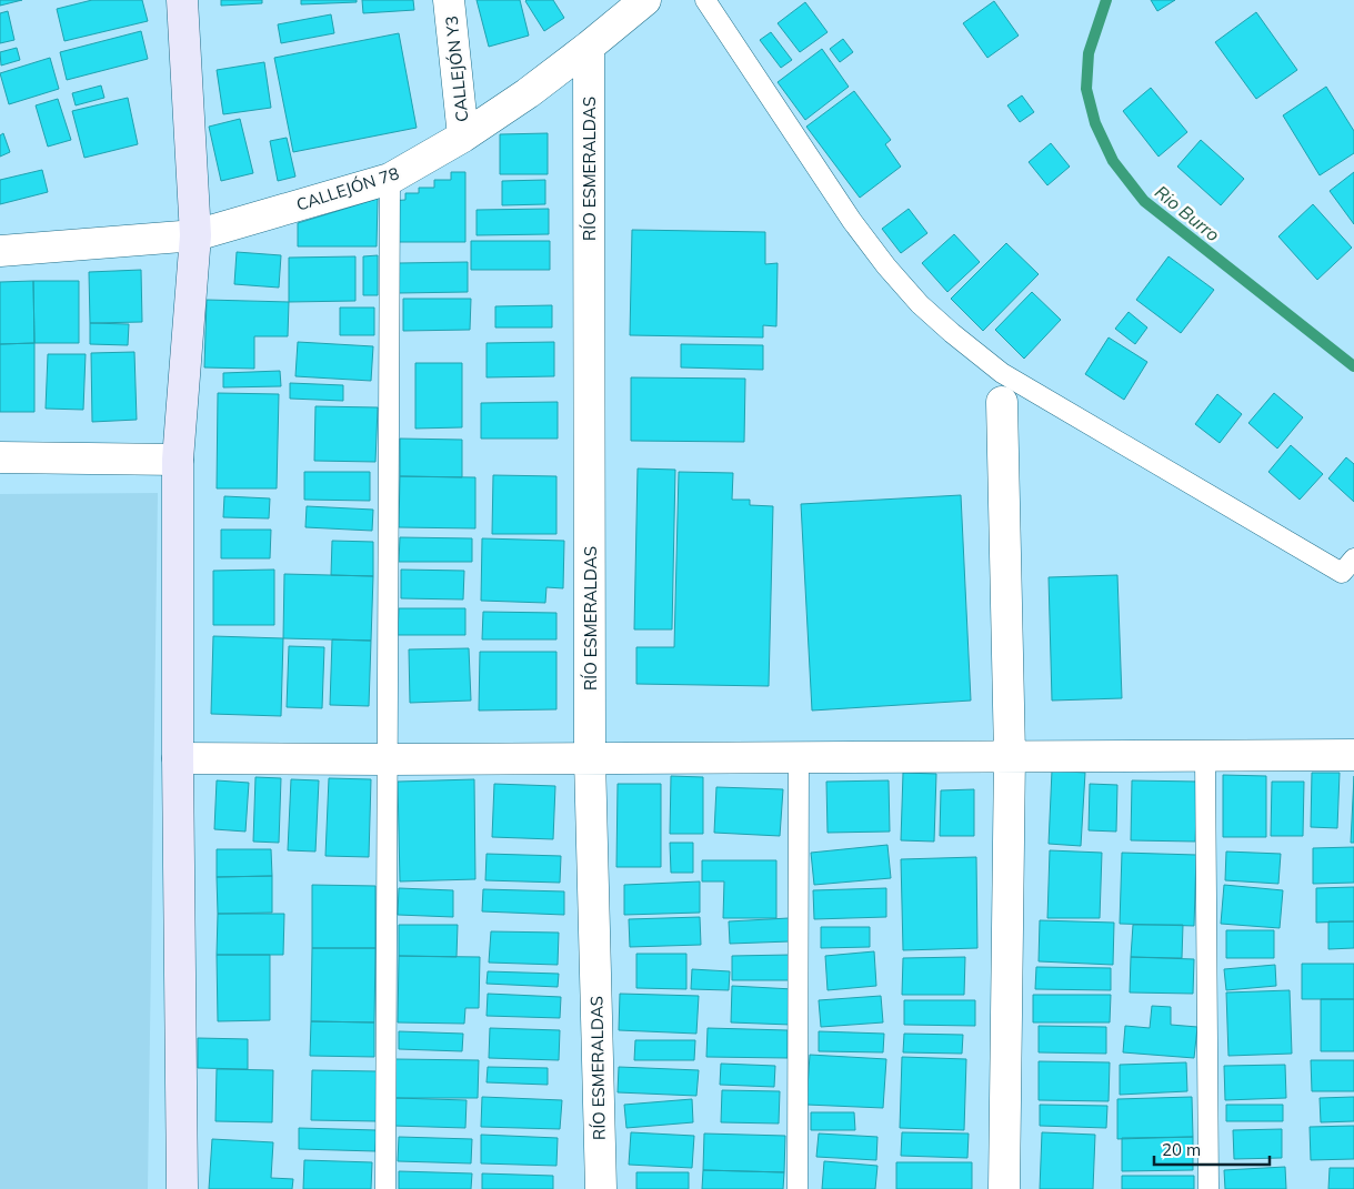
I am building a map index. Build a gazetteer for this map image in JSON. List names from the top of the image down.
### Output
{
  "streets": {
    "street": ["CALLEJÓN Y3", "RÍO ESMERALDAS", "CALLEJÓN 78"]
  },
  "crossings": [
    ["CALLEJÓN Y3", "CALLEJÓN 78"],
    ["RÍO ESMERALDAS", "CALLEJÓN 78"]
  ],
  "water": ["Rio Burro"],
  "scale_bar": "20 m"
}
